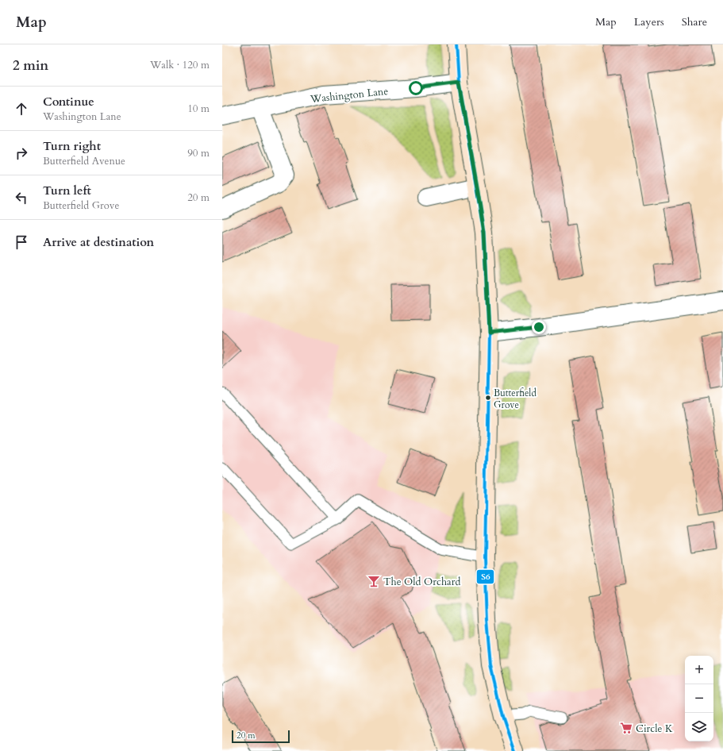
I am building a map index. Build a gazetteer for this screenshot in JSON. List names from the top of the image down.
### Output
{
  "streets": {
    "street": ["Washington Lane"]
  },
  "places": {
    "other": ["Butterfield Grove"],
    "bar": ["The Old Orchard"],
    "supermarket": ["Circle K"]
  },
  "lines": ["transit line S6"],
  "scale_bar": "20 m",
  "page": {
    "header": "Map",
    "nav": ["Map", "Layers", "Share"],
    "heading": ["2 min", "Walk · 120 m"],
    "list": [
      ["Continue", "Washington Lane", "10 m"],
      ["Turn right", "Butterfield Avenue", "90 m"],
      ["Turn left", "Butterfield Grove", "20 m"],
      "Arrive at destination"
    ],
    "map_buttons": ["+", "−"],
    "scale": "20 m"
  }
}
